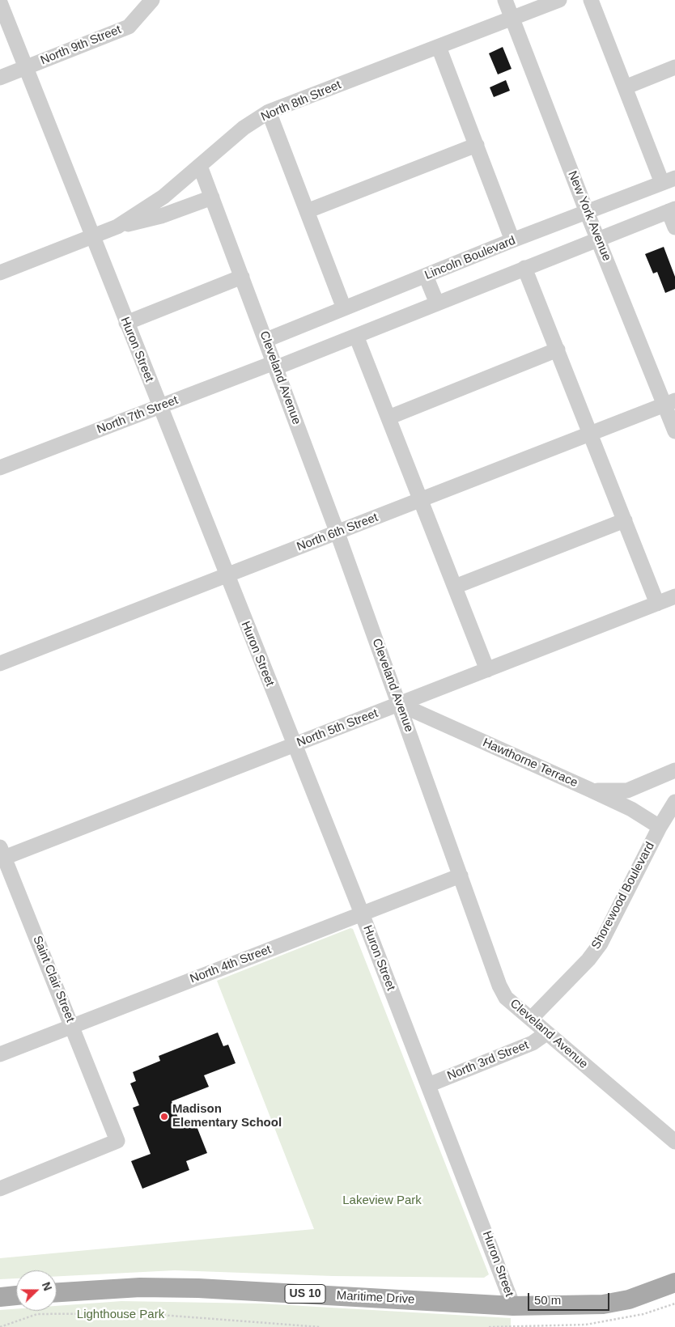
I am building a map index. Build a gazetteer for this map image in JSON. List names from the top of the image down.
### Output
{
  "streets": {
    "main road": ["US 10", "Maritime Drive"],
    "street": [
      "North 9th Street",
      "North 8th Street",
      "New York Avenue",
      "Lincoln Boulevard",
      "Huron Street",
      "Cleveland Avenue",
      "North 7th Street",
      "North 6th Street",
      "North 5th Street",
      "Hawthorne Terrace",
      "Shorewood Boulevard",
      "North 4th Street",
      "Saint Clair Street",
      "North 3rd Street"
    ]
  },
  "crossings": [
    ["North 9th Street", "Huron Street"],
    ["North 8th Street", "New York Avenue"],
    ["North 8th Street", "Huron Street"],
    ["North 8th Street", "Cleveland Avenue"],
    ["New York Avenue", "Lincoln Boulevard"],
    ["New York Avenue", "North 6th Street"],
    ["Lincoln Boulevard", "Cleveland Avenue"],
    ["Huron Street", "North 7th Street"],
    ["Huron Street", "North 6th Street"],
    ["Huron Street", "North 5th Street"],
    ["Huron Street", "North 4th Street"],
    ["Huron Street", "North 3rd Street"],
    ["Huron Street", "Maritime Drive"],
    ["Cleveland Avenue", "North 7th Street"],
    ["Cleveland Avenue", "North 6th Street"],
    ["Cleveland Avenue", "North 5th Street"],
    ["Cleveland Avenue", "Hawthorne Terrace"],
    ["Cleveland Avenue", "Shorewood Boulevard"],
    ["Cleveland Avenue", "North 4th Street"],
    ["Cleveland Avenue", "North 3rd Street"],
    ["North 5th Street", "Hawthorne Terrace"],
    ["North 5th Street", "Saint Clair Street"],
    ["Hawthorne Terrace", "Shorewood Boulevard"],
    ["North 4th Street", "Saint Clair Street"]
  ],
  "parks": ["Lakeview Park", "Lighthouse Park"],
  "places": ["Madison Elementary School"],
  "scale_bar": "50 m",
  "north": "right"
}
